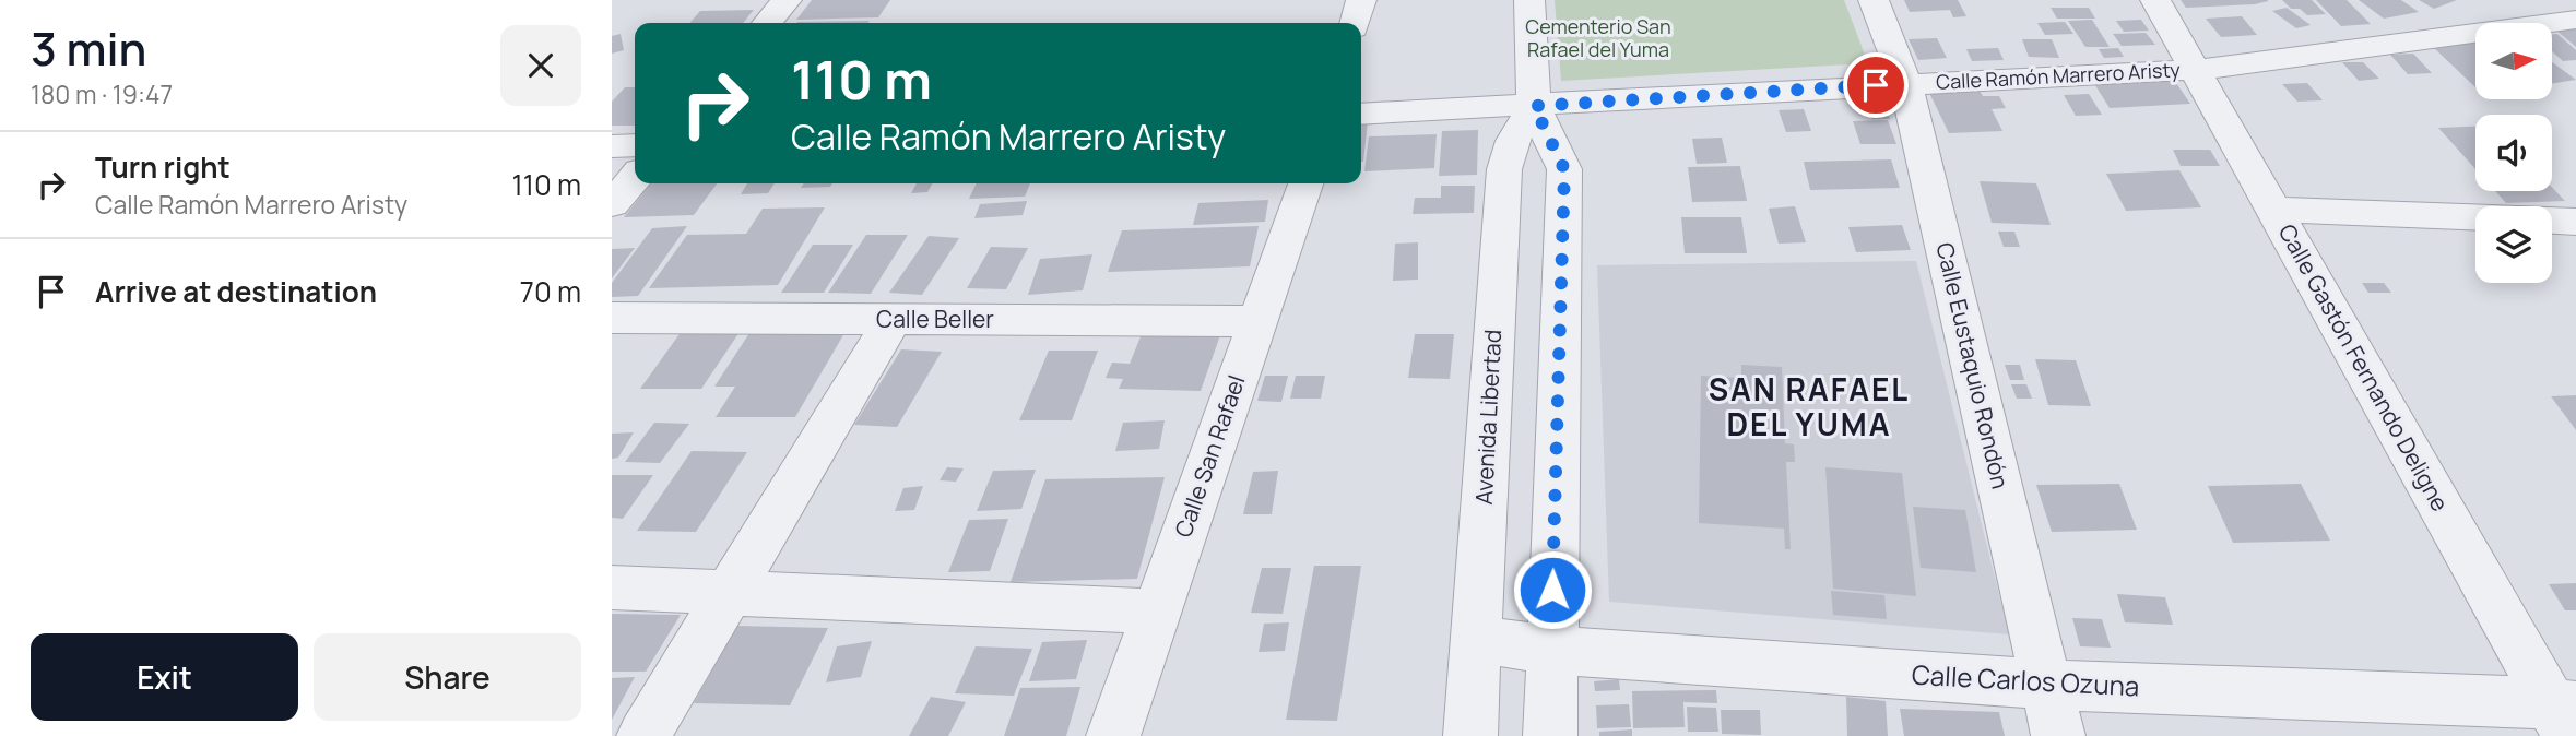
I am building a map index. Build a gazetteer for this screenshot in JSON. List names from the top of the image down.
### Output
{
  "streets": {
    "street": [
      "Calle Ramón Marrero Aristy",
      "Calle Beller",
      "Calle Eustaquio Rondón",
      "Calle Gastón Fernando Deligne",
      "Avenida Libertad",
      "Calle San Rafael",
      "Calle Carlos Ozuna"
    ]
  },
  "crossings": [
    ["Calle Ramón Marrero Aristy", "Calle Eustaquio Rondón"],
    ["Calle Ramón Marrero Aristy", "Calle Gastón Fernando Deligne"],
    ["Calle Ramón Marrero Aristy", "Avenida Libertad"],
    ["Calle Beller", "Calle San Rafael"],
    ["Calle Eustaquio Rondón", "Calle Carlos Ozuna"],
    ["Calle Gastón Fernando Deligne", "Calle Carlos Ozuna"],
    ["Avenida Libertad", "Calle Carlos Ozuna"]
  ],
  "districts": ["SAN RAFAEL DEL YUMA"],
  "parks": ["Cementerio San Rafael del Yuma"],
  "north": "right",
  "page": {
    "heading": ["3 min", "180 m · 19:47"],
    "turn": ["110 m", "Calle Ramón Marrero Aristy"],
    "list": [
      {
        "name": "Turn right",
        "note": "Calle Ramón Marrero Aristy",
        "value": "110 m"
      },
      {
        "name": "Arrive at destination",
        "value": "70 m"
      }
    ],
    "buttons": ["Exit", "Share"]
  }
}
